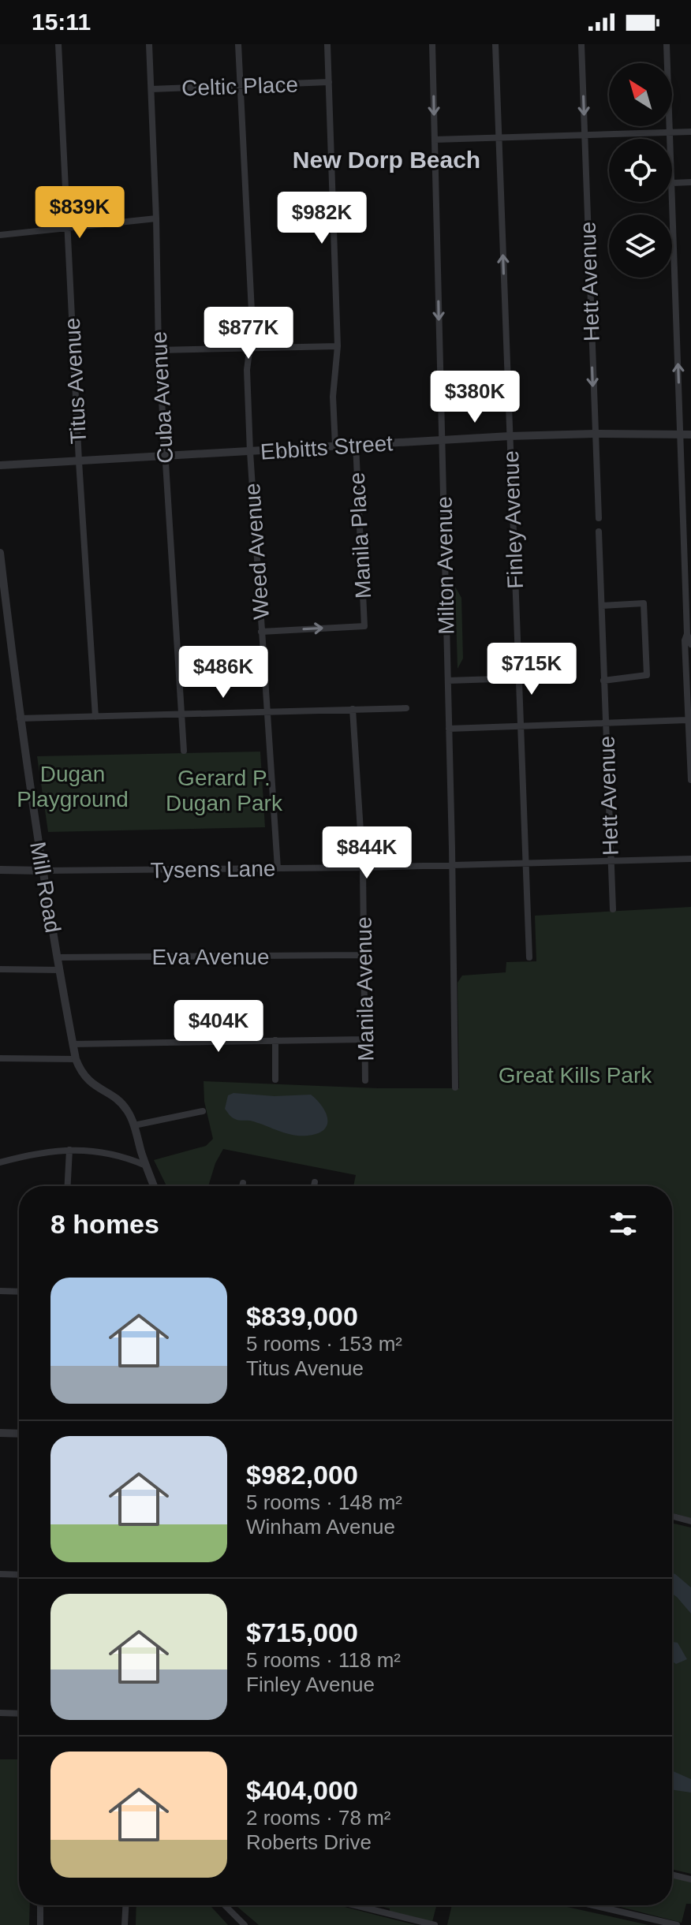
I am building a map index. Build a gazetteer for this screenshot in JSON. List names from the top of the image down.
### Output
{
  "streets": {
    "street": [
      "Celtic Place",
      "Hett Avenue",
      "Titus Avenue",
      "Cuba Avenue",
      "Ebbitts Street",
      "Finley Avenue",
      "Manila Place",
      "Weed Avenue",
      "Milton Avenue",
      "Tysens Lane",
      "Mill Road",
      "Eva Avenue",
      "Manila Avenue"
    ]
  },
  "crossings": [
    ["Celtic Place", "Cuba Avenue"],
    ["Celtic Place", "Weed Avenue"],
    ["Hett Avenue", "Ebbitts Street"],
    ["Hett Avenue", "Tysens Lane"],
    ["Titus Avenue", "Ebbitts Street"],
    ["Cuba Avenue", "Ebbitts Street"],
    ["Ebbitts Street", "Finley Avenue"],
    ["Ebbitts Street", "Manila Place"],
    ["Ebbitts Street", "Weed Avenue"],
    ["Ebbitts Street", "Milton Avenue"],
    ["Finley Avenue", "Tysens Lane"],
    ["Manila Place", "Weed Avenue"],
    ["Weed Avenue", "Tysens Lane"],
    ["Milton Avenue", "Tysens Lane"],
    ["Tysens Lane", "Mill Road"],
    ["Tysens Lane", "Manila Avenue"],
    ["Mill Road", "Eva Avenue"],
    ["Eva Avenue", "Manila Avenue"]
  ],
  "one_way": ["Hett Avenue", "Milton Avenue"],
  "districts": ["New Dorp Beach"],
  "parks": ["Dugan Playground", "Gerard P. Dugan Park", "Great Kills Park"],
  "north": "top left",
  "page": {
    "status": "15:11",
    "price": [
      "$839K",
      "$982K",
      "$877K",
      "$380K",
      "$715K",
      "$486K",
      "$844K",
      "$404K"
    ],
    "heading": "8 homes",
    "list": [
      {
        "name": "$839,000",
        "note": "5 rooms · 153 m² · Titus Avenue"
      },
      {
        "name": "$982,000",
        "note": "5 rooms · 148 m² · Winham Avenue"
      },
      {
        "name": "$715,000",
        "note": "5 rooms · 118 m² · Finley Avenue"
      },
      {
        "name": "$404,000",
        "note": "2 rooms · 78 m² · Roberts Drive"
      }
    ]
  }
}
